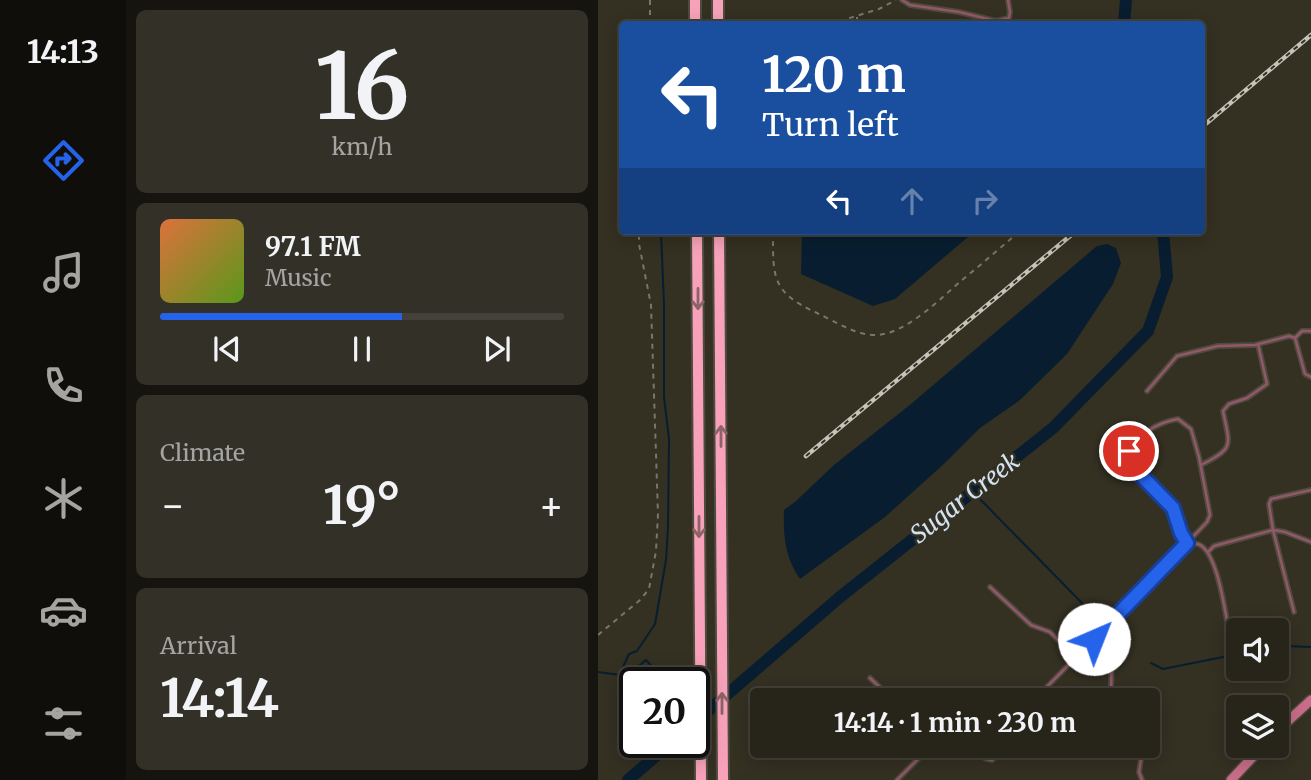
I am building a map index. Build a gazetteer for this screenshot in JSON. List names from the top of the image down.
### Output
{
  "water": ["Sugar Creek"],
  "page": {
    "tabs": "14:13",
    "tile": [
      ["16", "km/h"],
      "Climate",
      ["Arrival", "14:14"]
    ],
    "turn": ["120 m", "Turn left"],
    "song": ["97.1 FM", "Music"],
    "heat": ["−", "19°", "+"],
    "limit": "20",
    "trip": "14:14 · 1 min · 230 m"
  }
}
